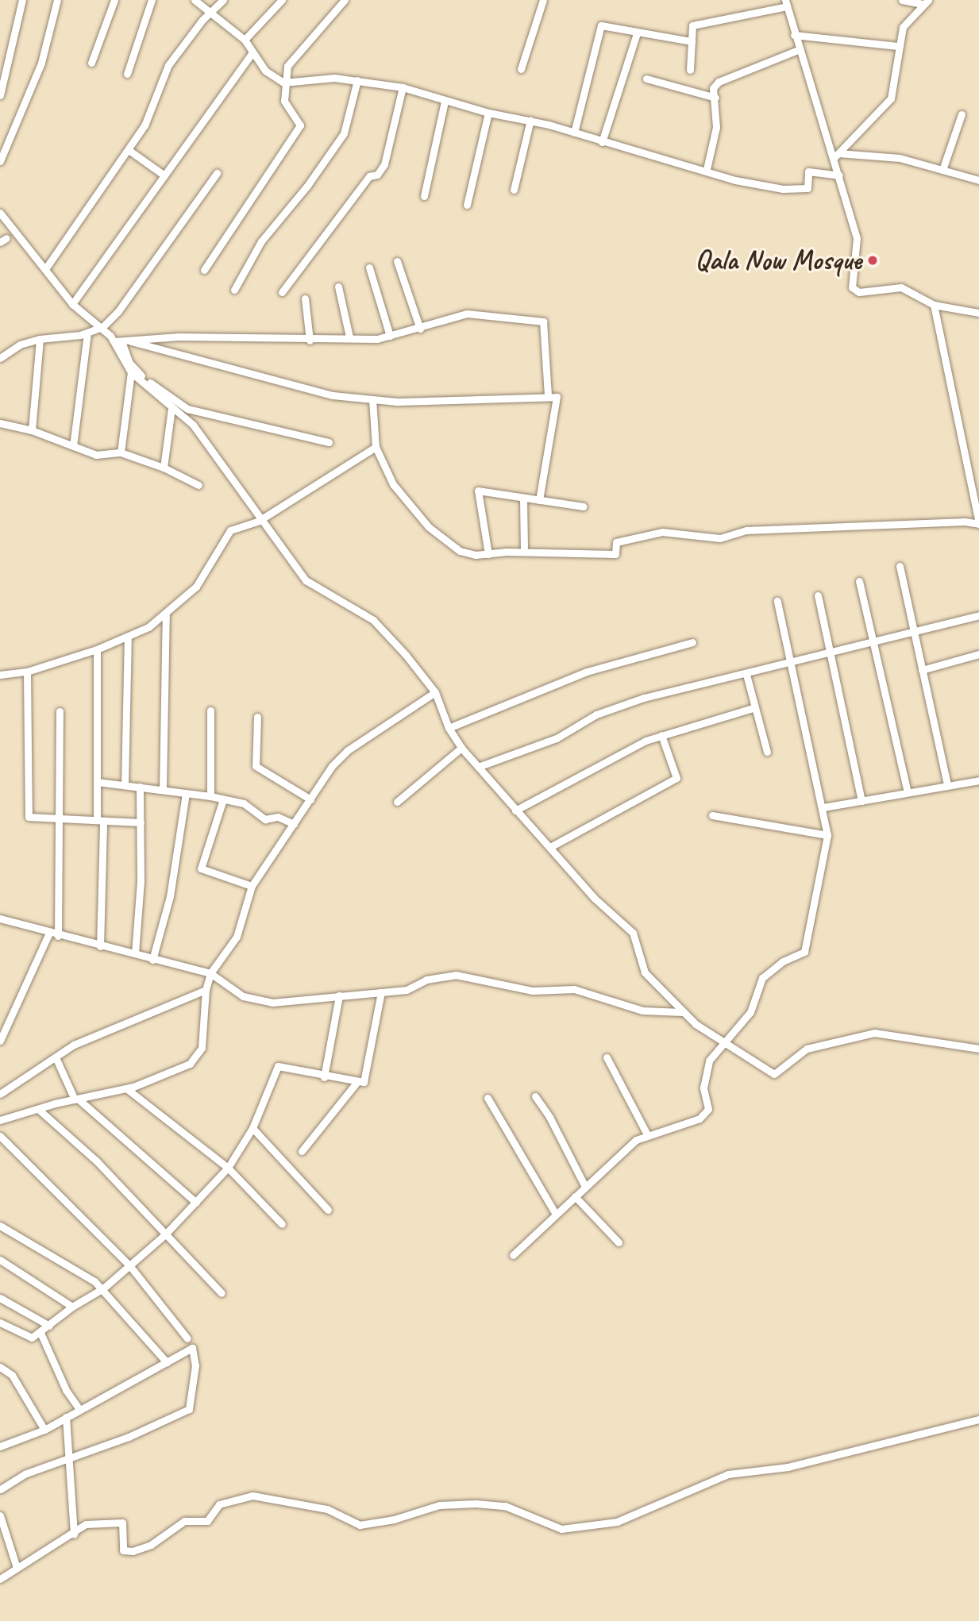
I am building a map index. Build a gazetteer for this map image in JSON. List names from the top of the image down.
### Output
{
  "places": ["Qala Now Mosque"]
}
